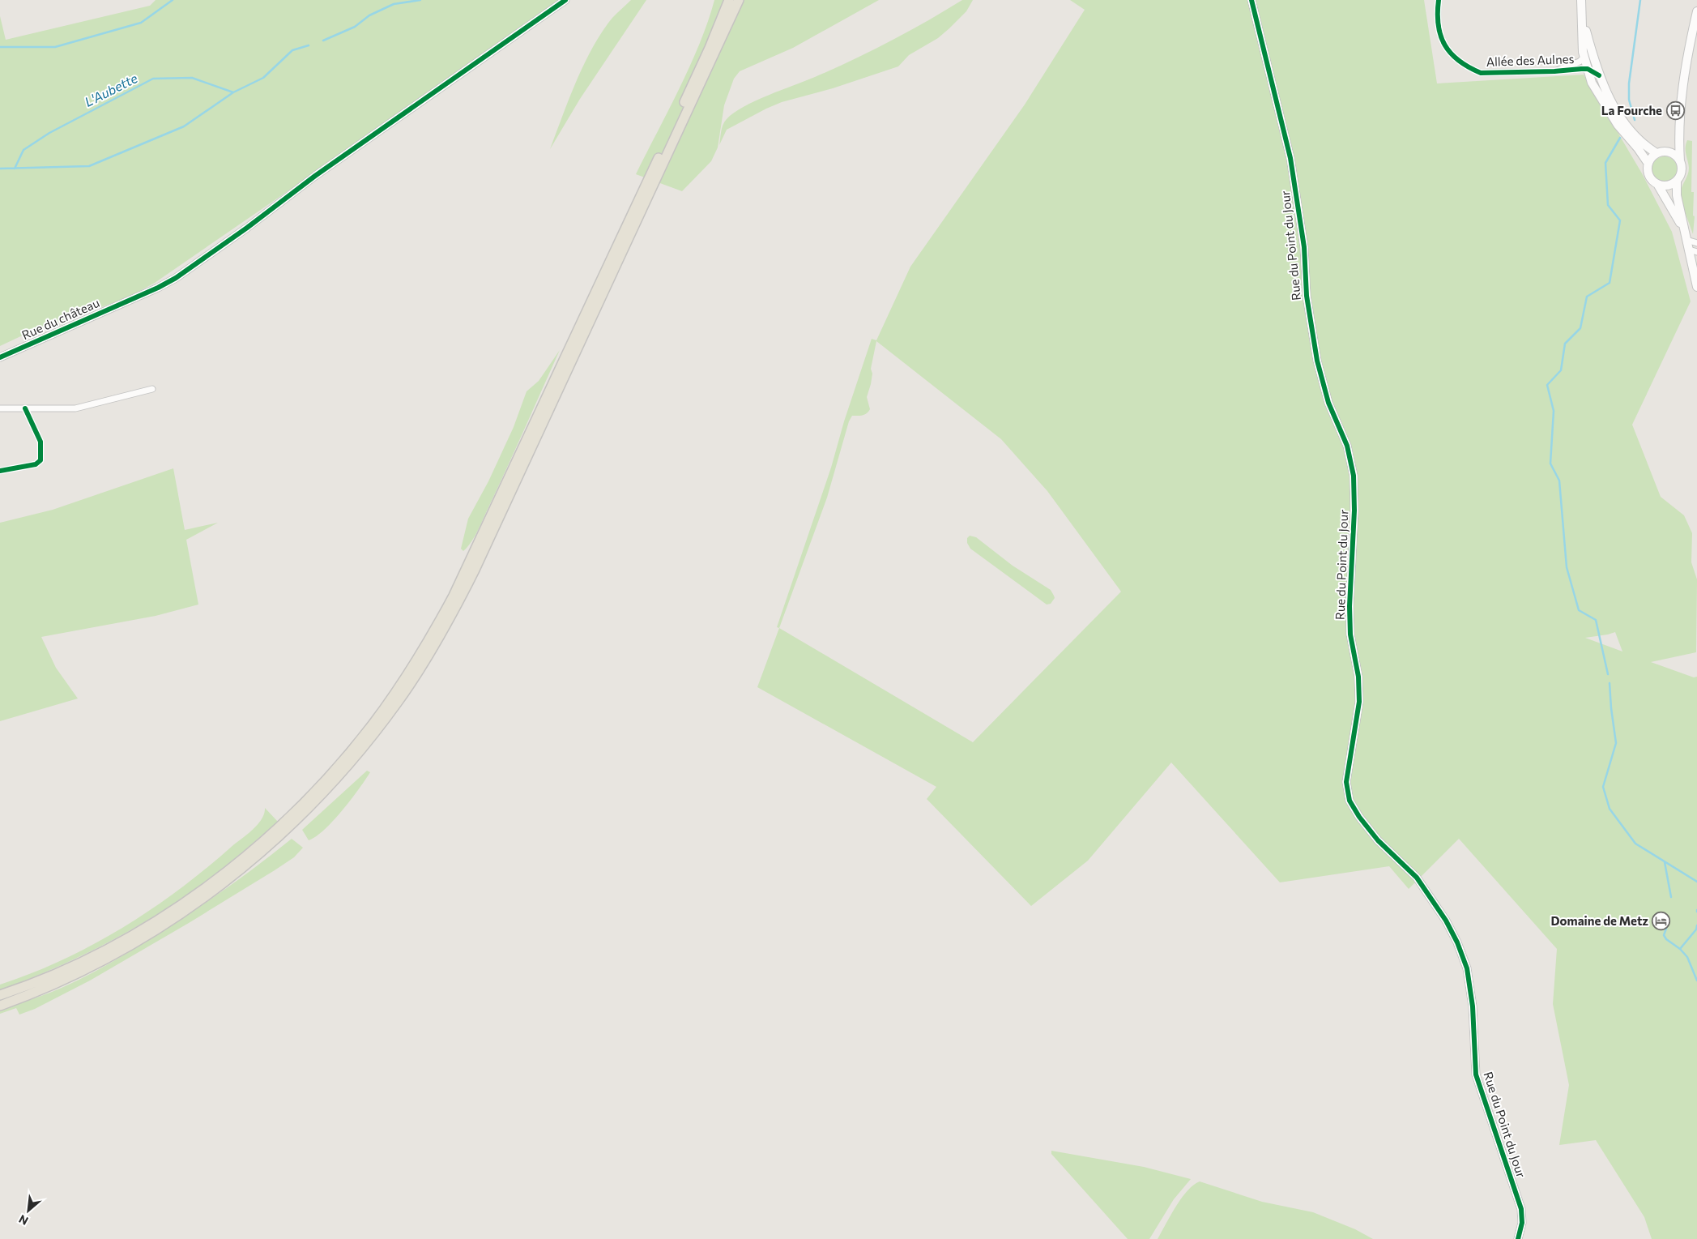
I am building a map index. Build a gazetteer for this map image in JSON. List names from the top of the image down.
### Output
{
  "streets": {
    "street": ["Allée des Aulnes", "Rue du Point du Jour", "Rue du château"]
  },
  "water": ["L'Aubette"],
  "places": {
    "bus stop": ["La Fourche"],
    "hotel": ["Domaine de Metz"]
  },
  "north": "bottom left"
}
